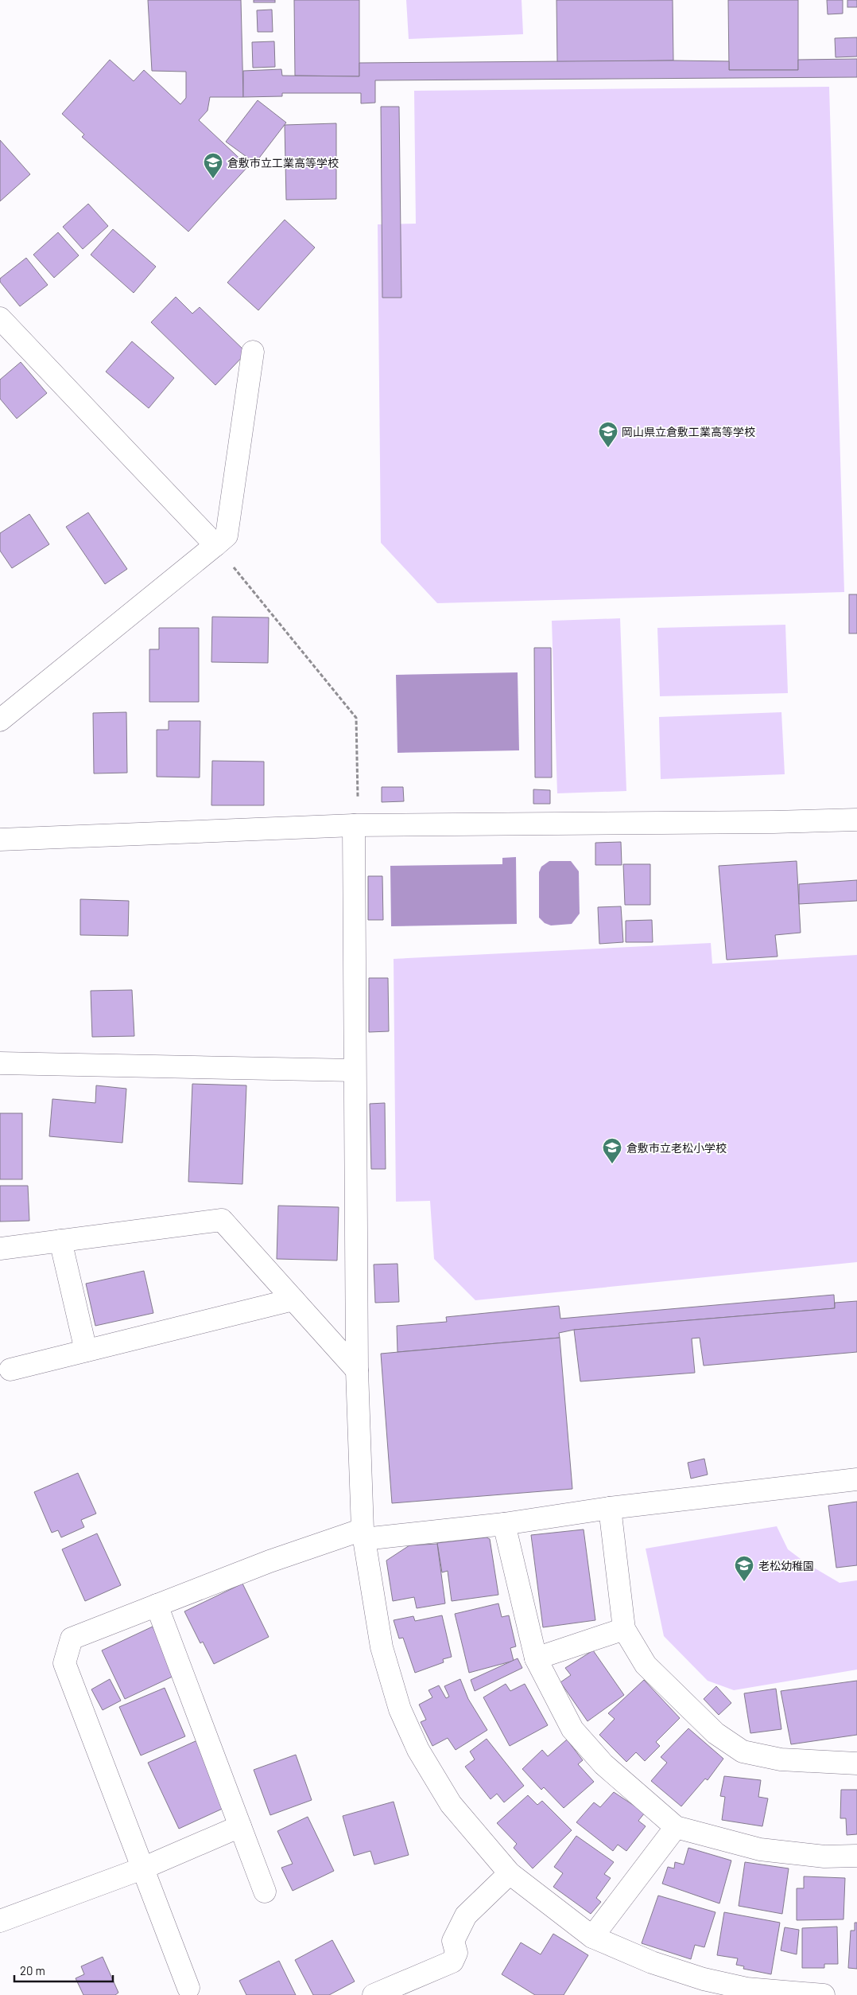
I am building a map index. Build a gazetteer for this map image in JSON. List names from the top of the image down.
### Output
{
  "places": {
    "school or university": [
      "倉敷市立工業高等学校",
      "岡山県立倉敷工業高等学校",
      "倉敷市立老松小学校",
      "老松幼稚園"
    ]
  },
  "scale_bar": "20 m"
}
